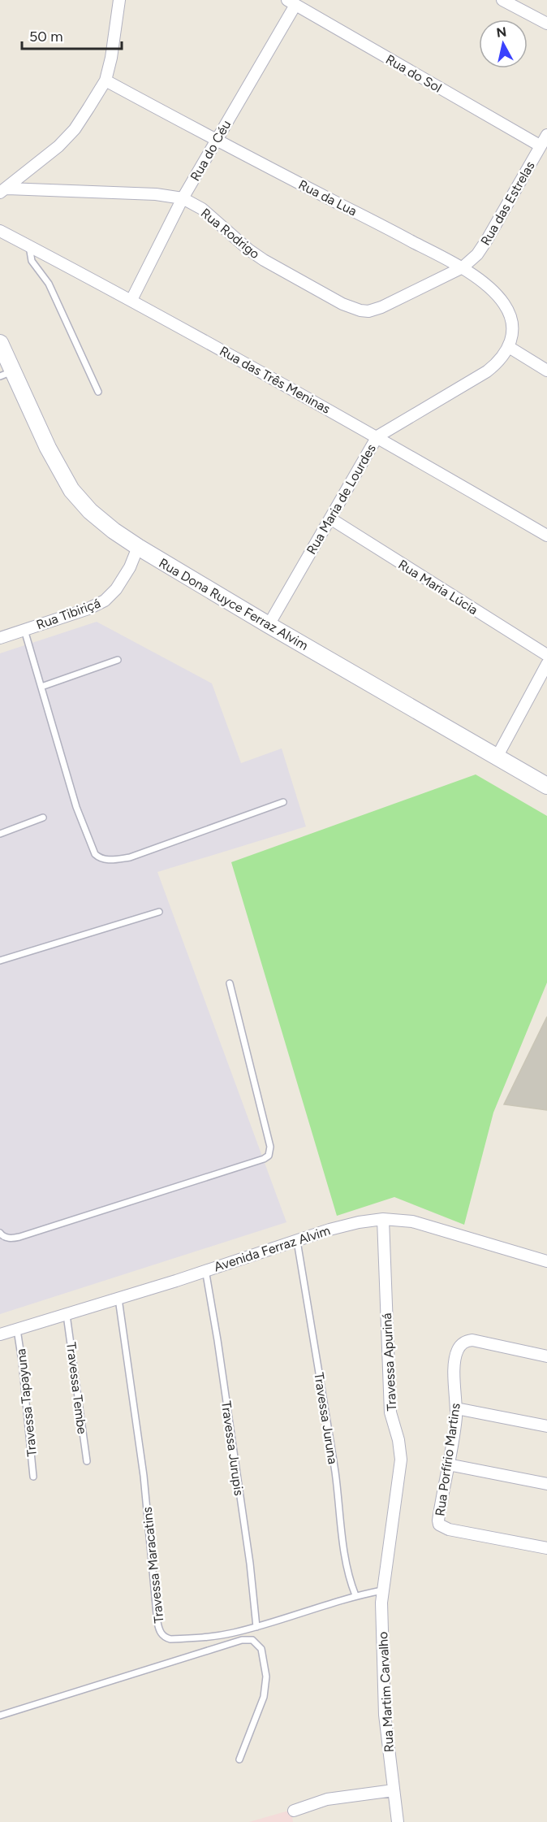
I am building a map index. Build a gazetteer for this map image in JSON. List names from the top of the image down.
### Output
{
  "streets": {
    "main road": ["Rua Dona Ruyce Ferraz Alvim"],
    "street": [
      "Rua do Sol",
      "Rua do Céu",
      "Rua da Lua",
      "Rua das Estrelas",
      "Rua Rodrigo",
      "Rua das Três Meninas",
      "Rua Maria de Lourdes",
      "Rua Maria Lúcia",
      "Rua Tibiriçá",
      "Avenida Ferraz Alvim",
      "Travessa Apuriná",
      "Rua Porfírio Martins",
      "Rua Martim Carvalho"
    ],
    "lane": [
      "Travessa Tembe",
      "Travessa Tapayuna",
      "Travessa Juruna",
      "Travessa Jurupis",
      "Travessa Maracatins"
    ]
  },
  "crossings": [
    ["Rua do Sol", "Rua do Céu"],
    ["Rua do Sol", "Rua das Estrelas"],
    ["Rua do Céu", "Rua da Lua"],
    ["Rua do Céu", "Rua Rodrigo"],
    ["Rua do Céu", "Rua das Três Meninas"],
    ["Rua da Lua", "Rua das Estrelas"],
    ["Rua da Lua", "Rua Rodrigo"],
    ["Rua da Lua", "Rua Maria de Lourdes"],
    ["Rua das Estrelas", "Rua Rodrigo"],
    ["Rua das Três Meninas", "Rua Maria de Lourdes"],
    ["Rua Maria de Lourdes", "Rua Maria Lúcia"],
    ["Rua Maria de Lourdes", "Rua Dona Ruyce Ferraz Alvim"],
    ["Rua Dona Ruyce Ferraz Alvim", "Rua Tibiriçá"],
    ["Avenida Ferraz Alvim", "Travessa Apuriná"],
    ["Avenida Ferraz Alvim", "Travessa Tembe"],
    ["Avenida Ferraz Alvim", "Travessa Tapayuna"],
    ["Avenida Ferraz Alvim", "Travessa Juruna"],
    ["Avenida Ferraz Alvim", "Travessa Jurupis"],
    ["Avenida Ferraz Alvim", "Travessa Maracatins"],
    ["Travessa Apuriná", "Travessa Maracatins"],
    ["Travessa Apuriná", "Rua Martim Carvalho"],
    ["Travessa Juruna", "Travessa Maracatins"],
    ["Travessa Jurupis", "Travessa Maracatins"],
    ["Travessa Maracatins", "Rua Martim Carvalho"]
  ],
  "scale_bar": "50 m",
  "north": "top"
}
